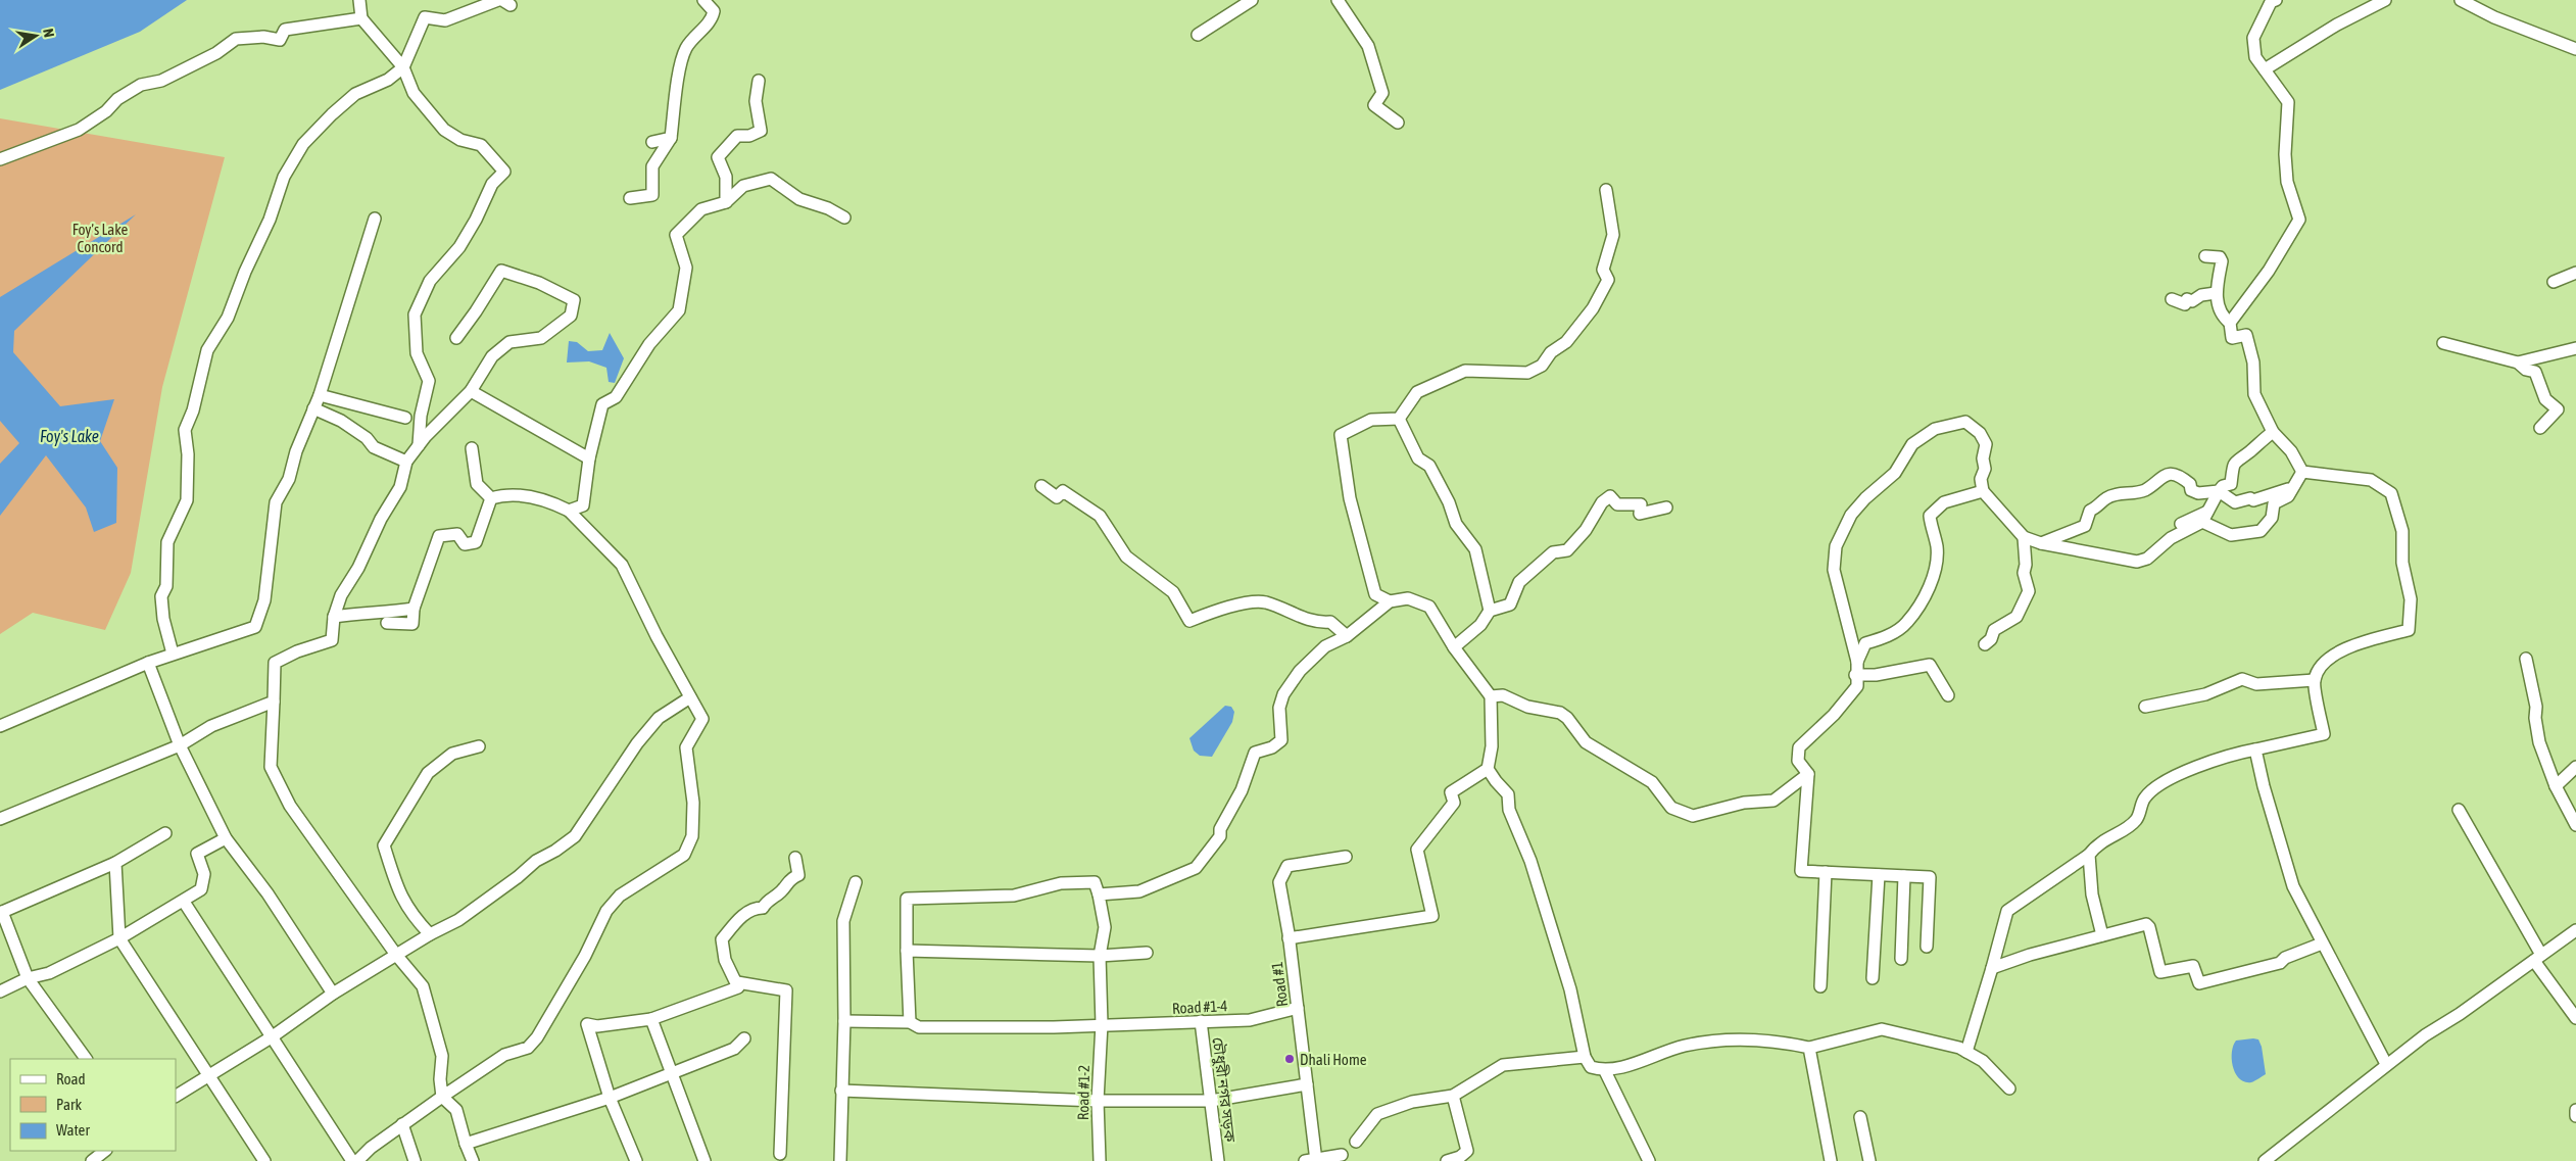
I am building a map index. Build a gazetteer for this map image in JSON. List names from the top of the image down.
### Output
{
  "streets": {
    "street": [
      "Road #1",
      "Road #1-4",
      "চৌধুরী নগর সড়ক",
      "Road #1-2"
    ]
  },
  "crossings": [
    ["Road #1", "Road #1-4"],
    ["Road #1-4", "চৌধুরী নগর সড়ক"],
    ["Road #1-4", "Road #1-2"]
  ],
  "water": ["Foy's Lake"],
  "parks": ["Foy’s Lake Concord"],
  "places": ["Dhali Home"],
  "legend": ["Road", "Park", "Water"],
  "north": "right"
}
